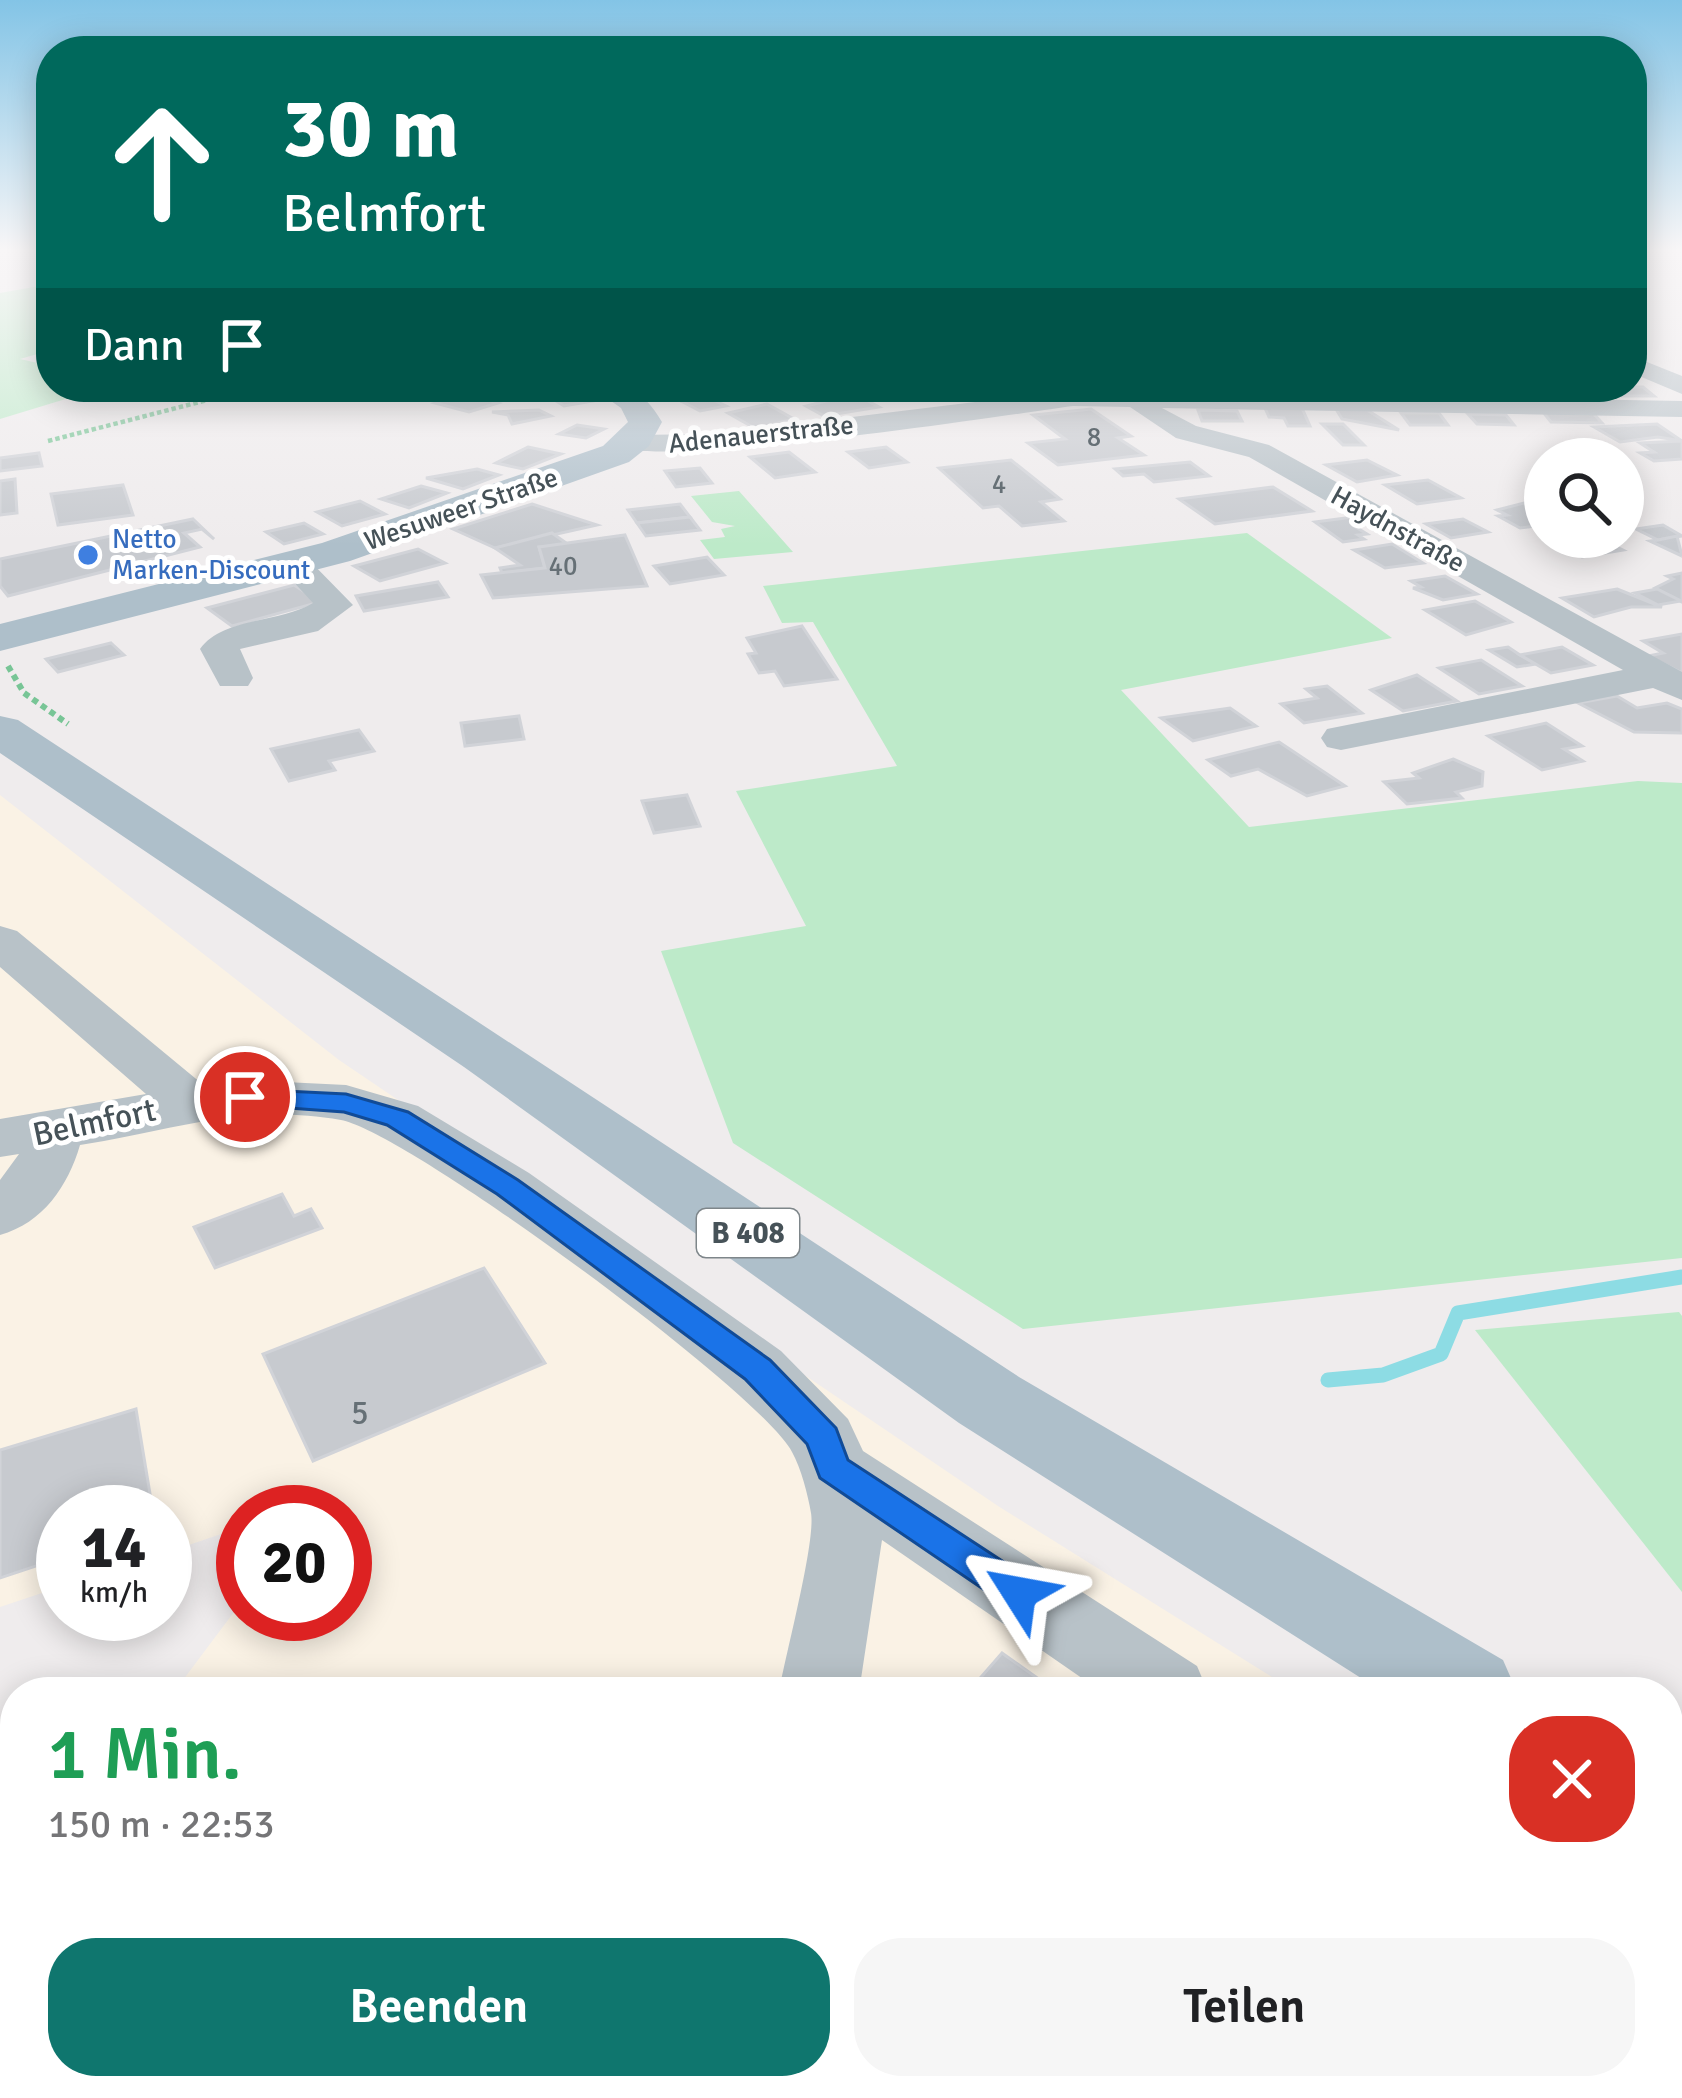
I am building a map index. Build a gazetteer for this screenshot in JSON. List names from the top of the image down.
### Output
{
  "streets": {
    "main road": ["Wesuweer Straße", "B 408"],
    "street": ["Adenauerstraße", "Haydnstraße", "Belmfort"]
  },
  "crossings": [
    ["Adenauerstraße", "Wesuweer Straße"]
  ],
  "places": ["Netto Marken-Discount"],
  "house_numbers": [
    "8",
    "4",
    "40",
    "5"
  ],
  "page": {
    "turn": ["30 m", "Belmfort"],
    "then": "Dann",
    "speed": "14 km/h",
    "limit": "20",
    "heading": ["1 Min.", "150 m · 22:53"],
    "buttons": ["Beenden", "Teilen"]
  }
}
